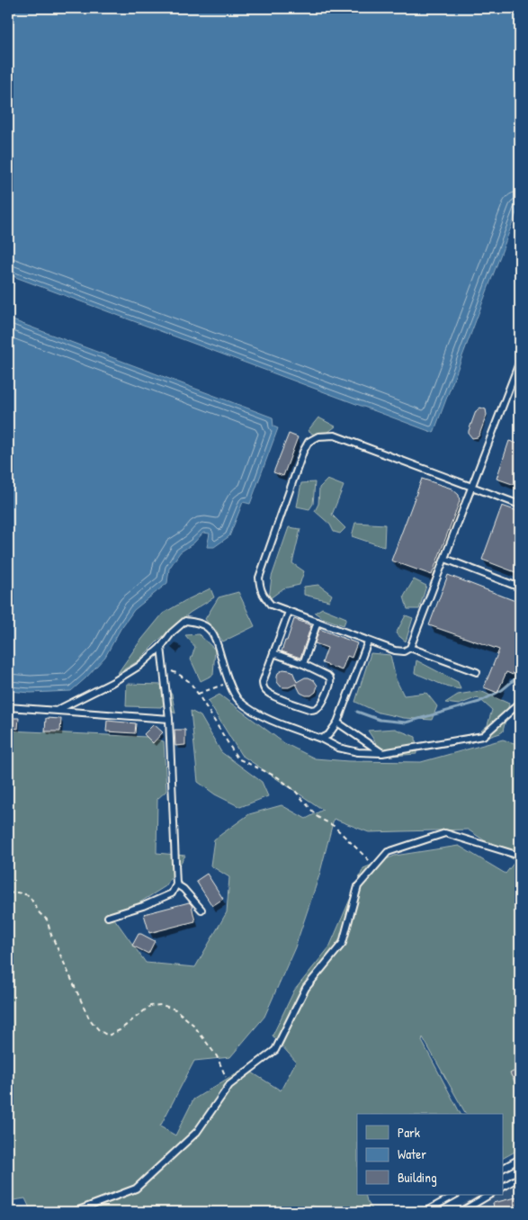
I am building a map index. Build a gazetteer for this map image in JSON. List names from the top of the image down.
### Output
{
  "legend": ["Park", "Water", "Building"]
}
